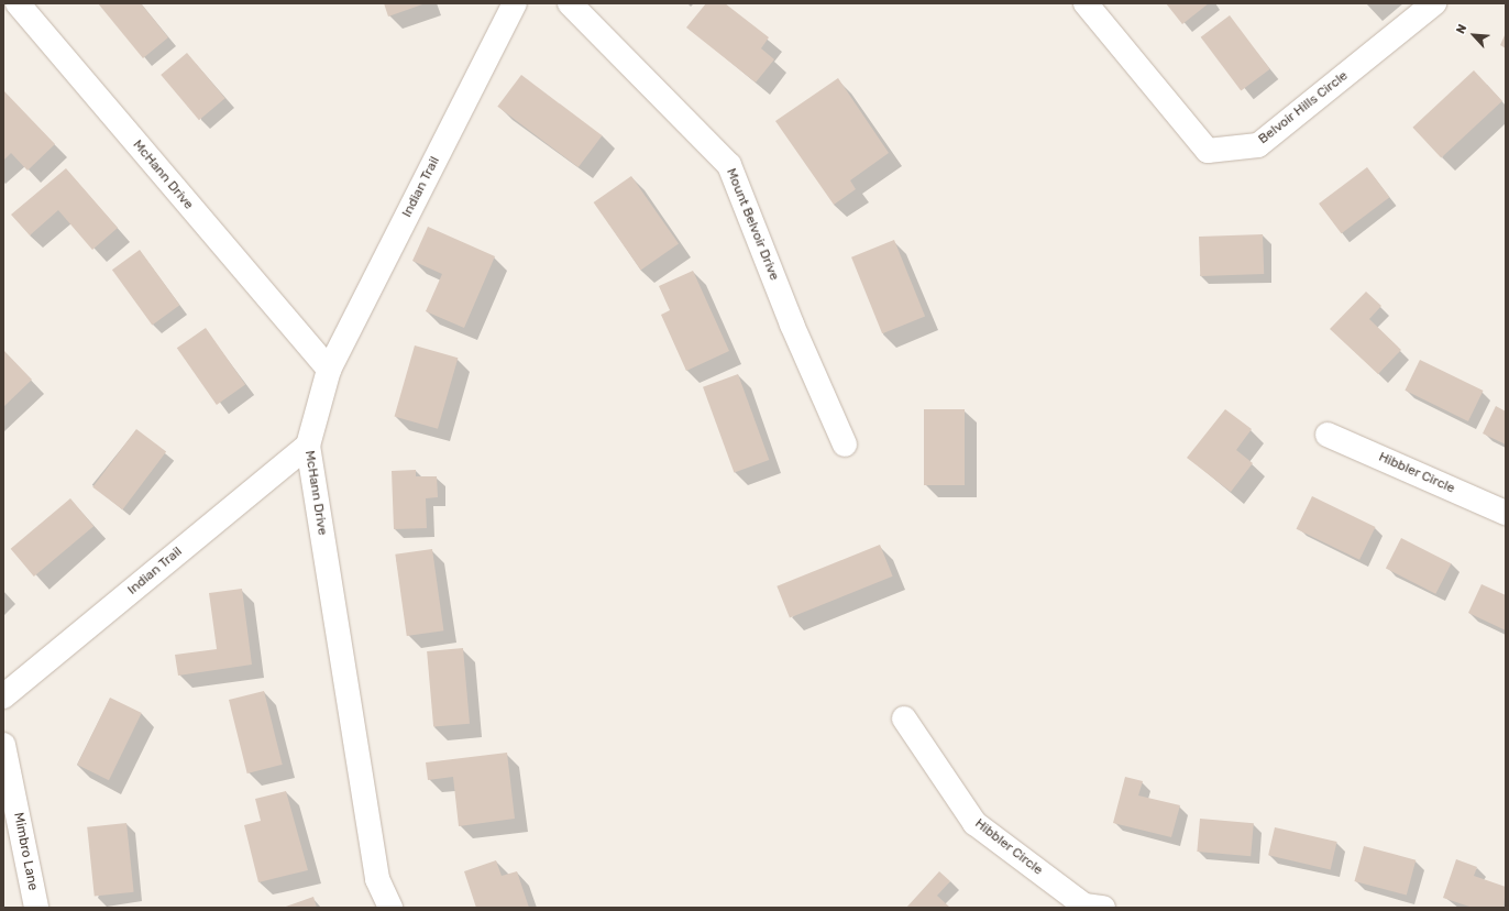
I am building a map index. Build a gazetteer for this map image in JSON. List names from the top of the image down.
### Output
{
  "streets": {
    "street": [
      "Belvoir Hills Circle",
      "McHann Drive",
      "Indian Trail",
      "Mount Belvoir Drive",
      "Hibbler Circle",
      "Mimbro Lane"
    ]
  },
  "crossings": [
    ["McHann Drive", "Indian Trail"]
  ],
  "north": "top left"
}
